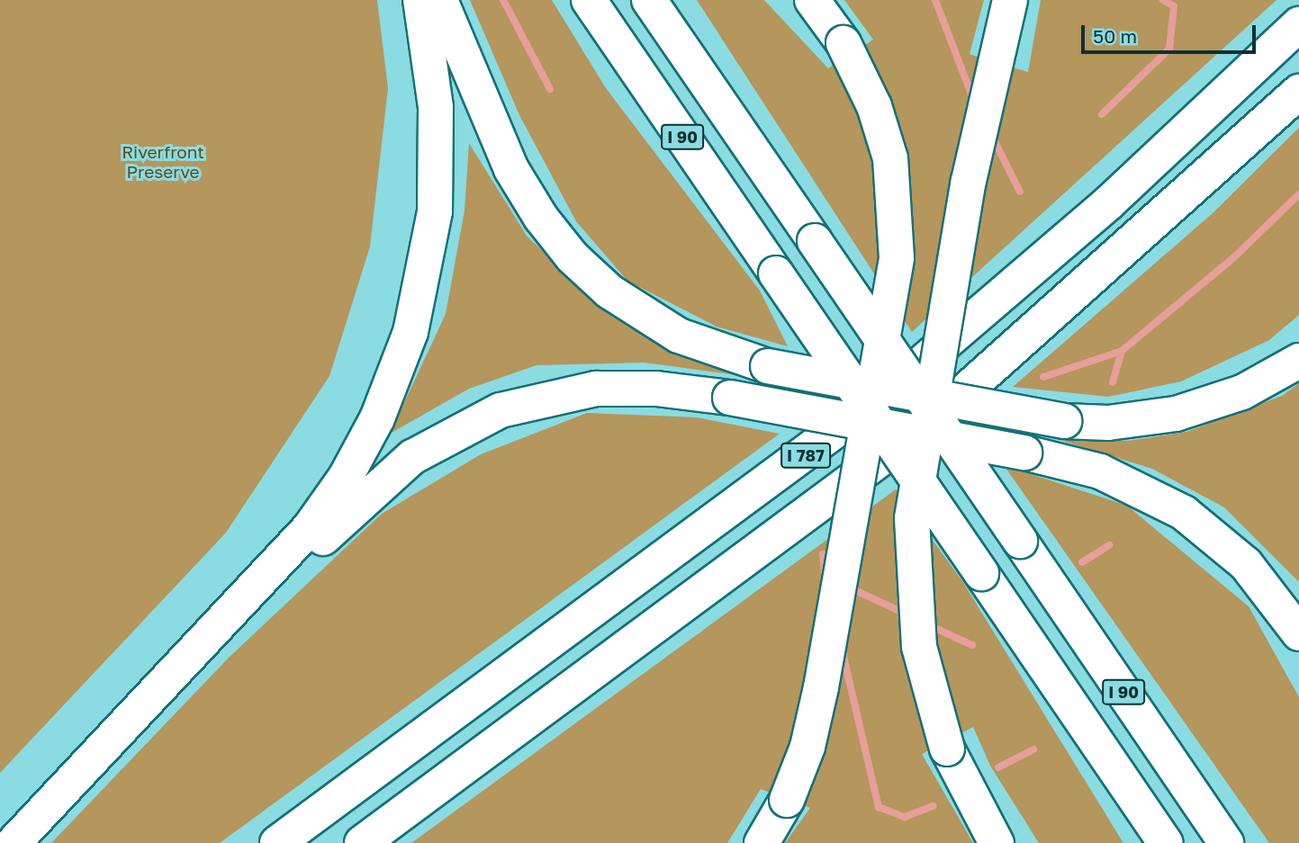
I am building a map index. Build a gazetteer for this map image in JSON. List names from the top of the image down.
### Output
{
  "streets": {
    "highway": ["I 90", "I 787"]
  },
  "parks": ["Riverfront Preserve"],
  "scale_bar": "50 m"
}
